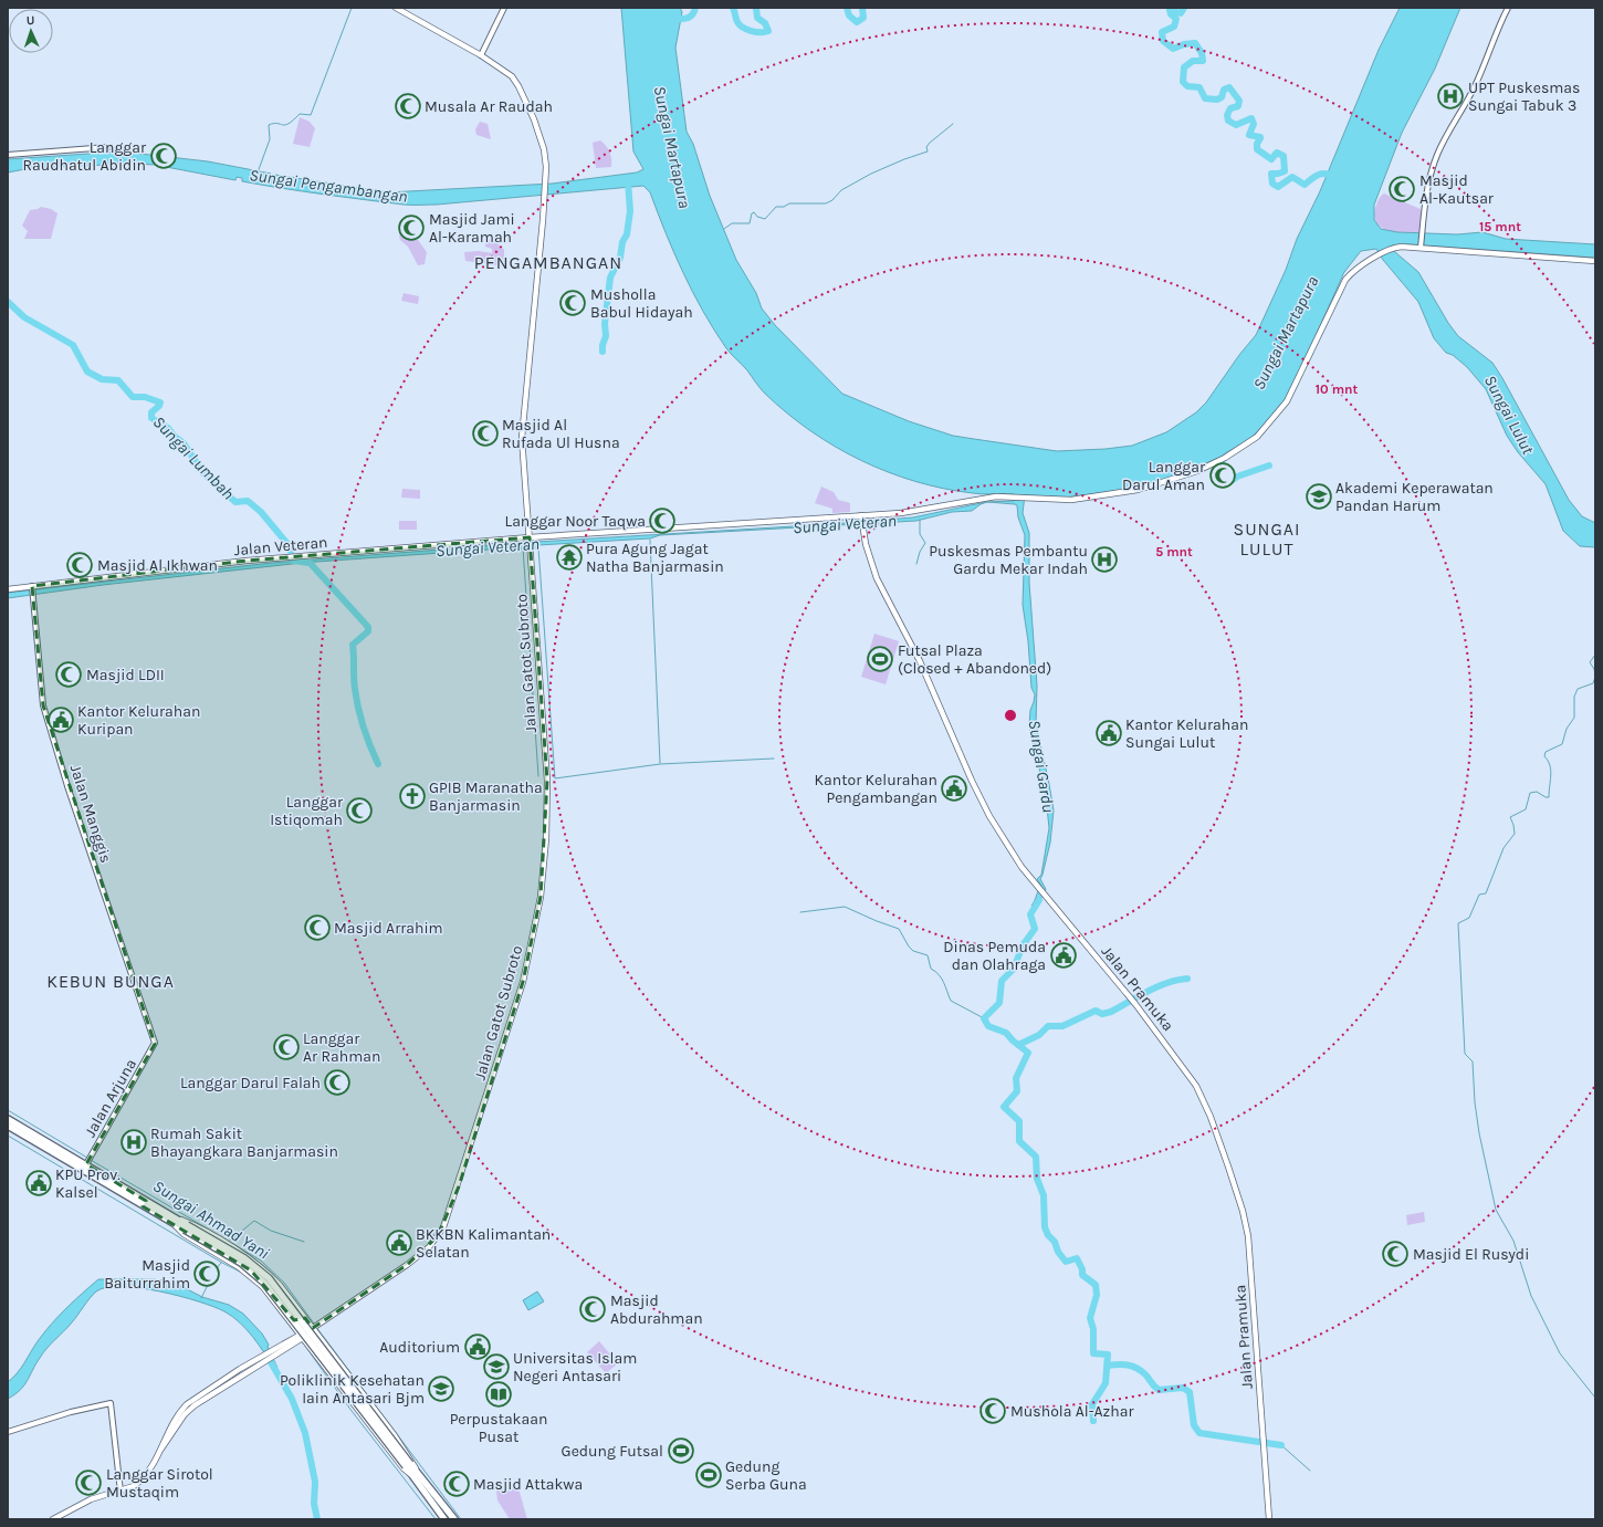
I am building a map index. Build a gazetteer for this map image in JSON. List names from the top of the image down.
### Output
{
  "streets": {
    "main road": ["Jalan Veteran", "Jalan Gatot Subroto", "Jalan Pramuka"],
    "street": ["Jalan Manggis", "Jalan Arjuna"]
  },
  "crossings": [
    ["Jalan Veteran", "Jalan Gatot Subroto"],
    ["Jalan Veteran", "Jalan Manggis"],
    ["Jalan Veteran", "Jalan Pramuka"],
    ["Jalan Manggis", "Jalan Arjuna"]
  ],
  "districts": ["PENGAMBANGAN", "SUNGAI LULUT", "KEBUN BUNGA"],
  "water": [
    "Sungai Martapura",
    "Sungai Pengambangan",
    "Sungai Lulut",
    "Sungai Lumbah",
    "Sungai Veteran",
    "Sungai Gardu",
    "Sungai Ahmad Yani"
  ],
  "places": {
    "hospital": ["UPT Puskesmas Sungai Tabuk 3", "Puskesmas Pembantu Gardu Mekar Indah", "Rumah Sakit Bhayangkara Banjarmasin"],
    "mosque": [
      "Musala Ar Raudah",
      "Langgar Raudhatul Abidin",
      "Masjid Al-Kautsar",
      "Masjid Jami Al-Karamah",
      "Musholla Babul Hidayah",
      "Masjid Al Rufada Ul Husna",
      "Langgar Darul Aman",
      "Langgar Noor Taqwa",
      "Masjid Al Ikhwan",
      "Masjid LDII",
      "Langgar Istiqomah",
      "Masjid Arrahim",
      "Langgar Ar Rahman",
      "Langgar Darul Falah",
      "Masjid El Rusydi",
      "Masjid Baiturrahim",
      "Masjid Abdurahman",
      "Mushola Al-Azhar",
      "Langgar Sirotol Mustaqim",
      "Masjid Attakwa"
    ],
    "school or university": ["Akademi Keperawatan Pandan Harum", "Universitas Islam Negeri Antasari", "Poliklinik Kesehatan Iain Antasari Bjm"],
    "temple": ["Pura Agung Jagat Natha Banjarmasin"],
    "sports": ["Futsal Plaza (Closed + Abandoned)", "Gedung Futsal", "Gedung Serba Guna"],
    "public building": [
      "Kantor Kelurahan Kuripan",
      "Kantor Kelurahan Sungai Lulut",
      "Kantor Kelurahan Pengambangan",
      "Dinas Pemuda dan Olahraga",
      "KPU Prov. Kalsel",
      "BKKBN Kalimantan Selatan",
      "Auditorium"
    ],
    "church": ["GPIB Maranatha Banjarmasin"],
    "library": ["Perpustakaan Pusat"]
  },
  "north": "top",
  "rings": ["15 mnt", "10 mnt", "5 mnt"]
}
